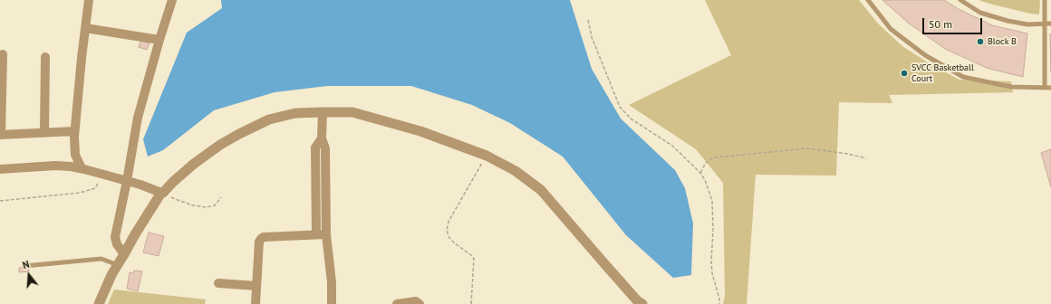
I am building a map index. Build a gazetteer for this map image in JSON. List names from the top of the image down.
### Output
{
  "places": ["Block B", "SVCC Basketball Court"],
  "scale_bar": "50 m",
  "north": "top"
}
